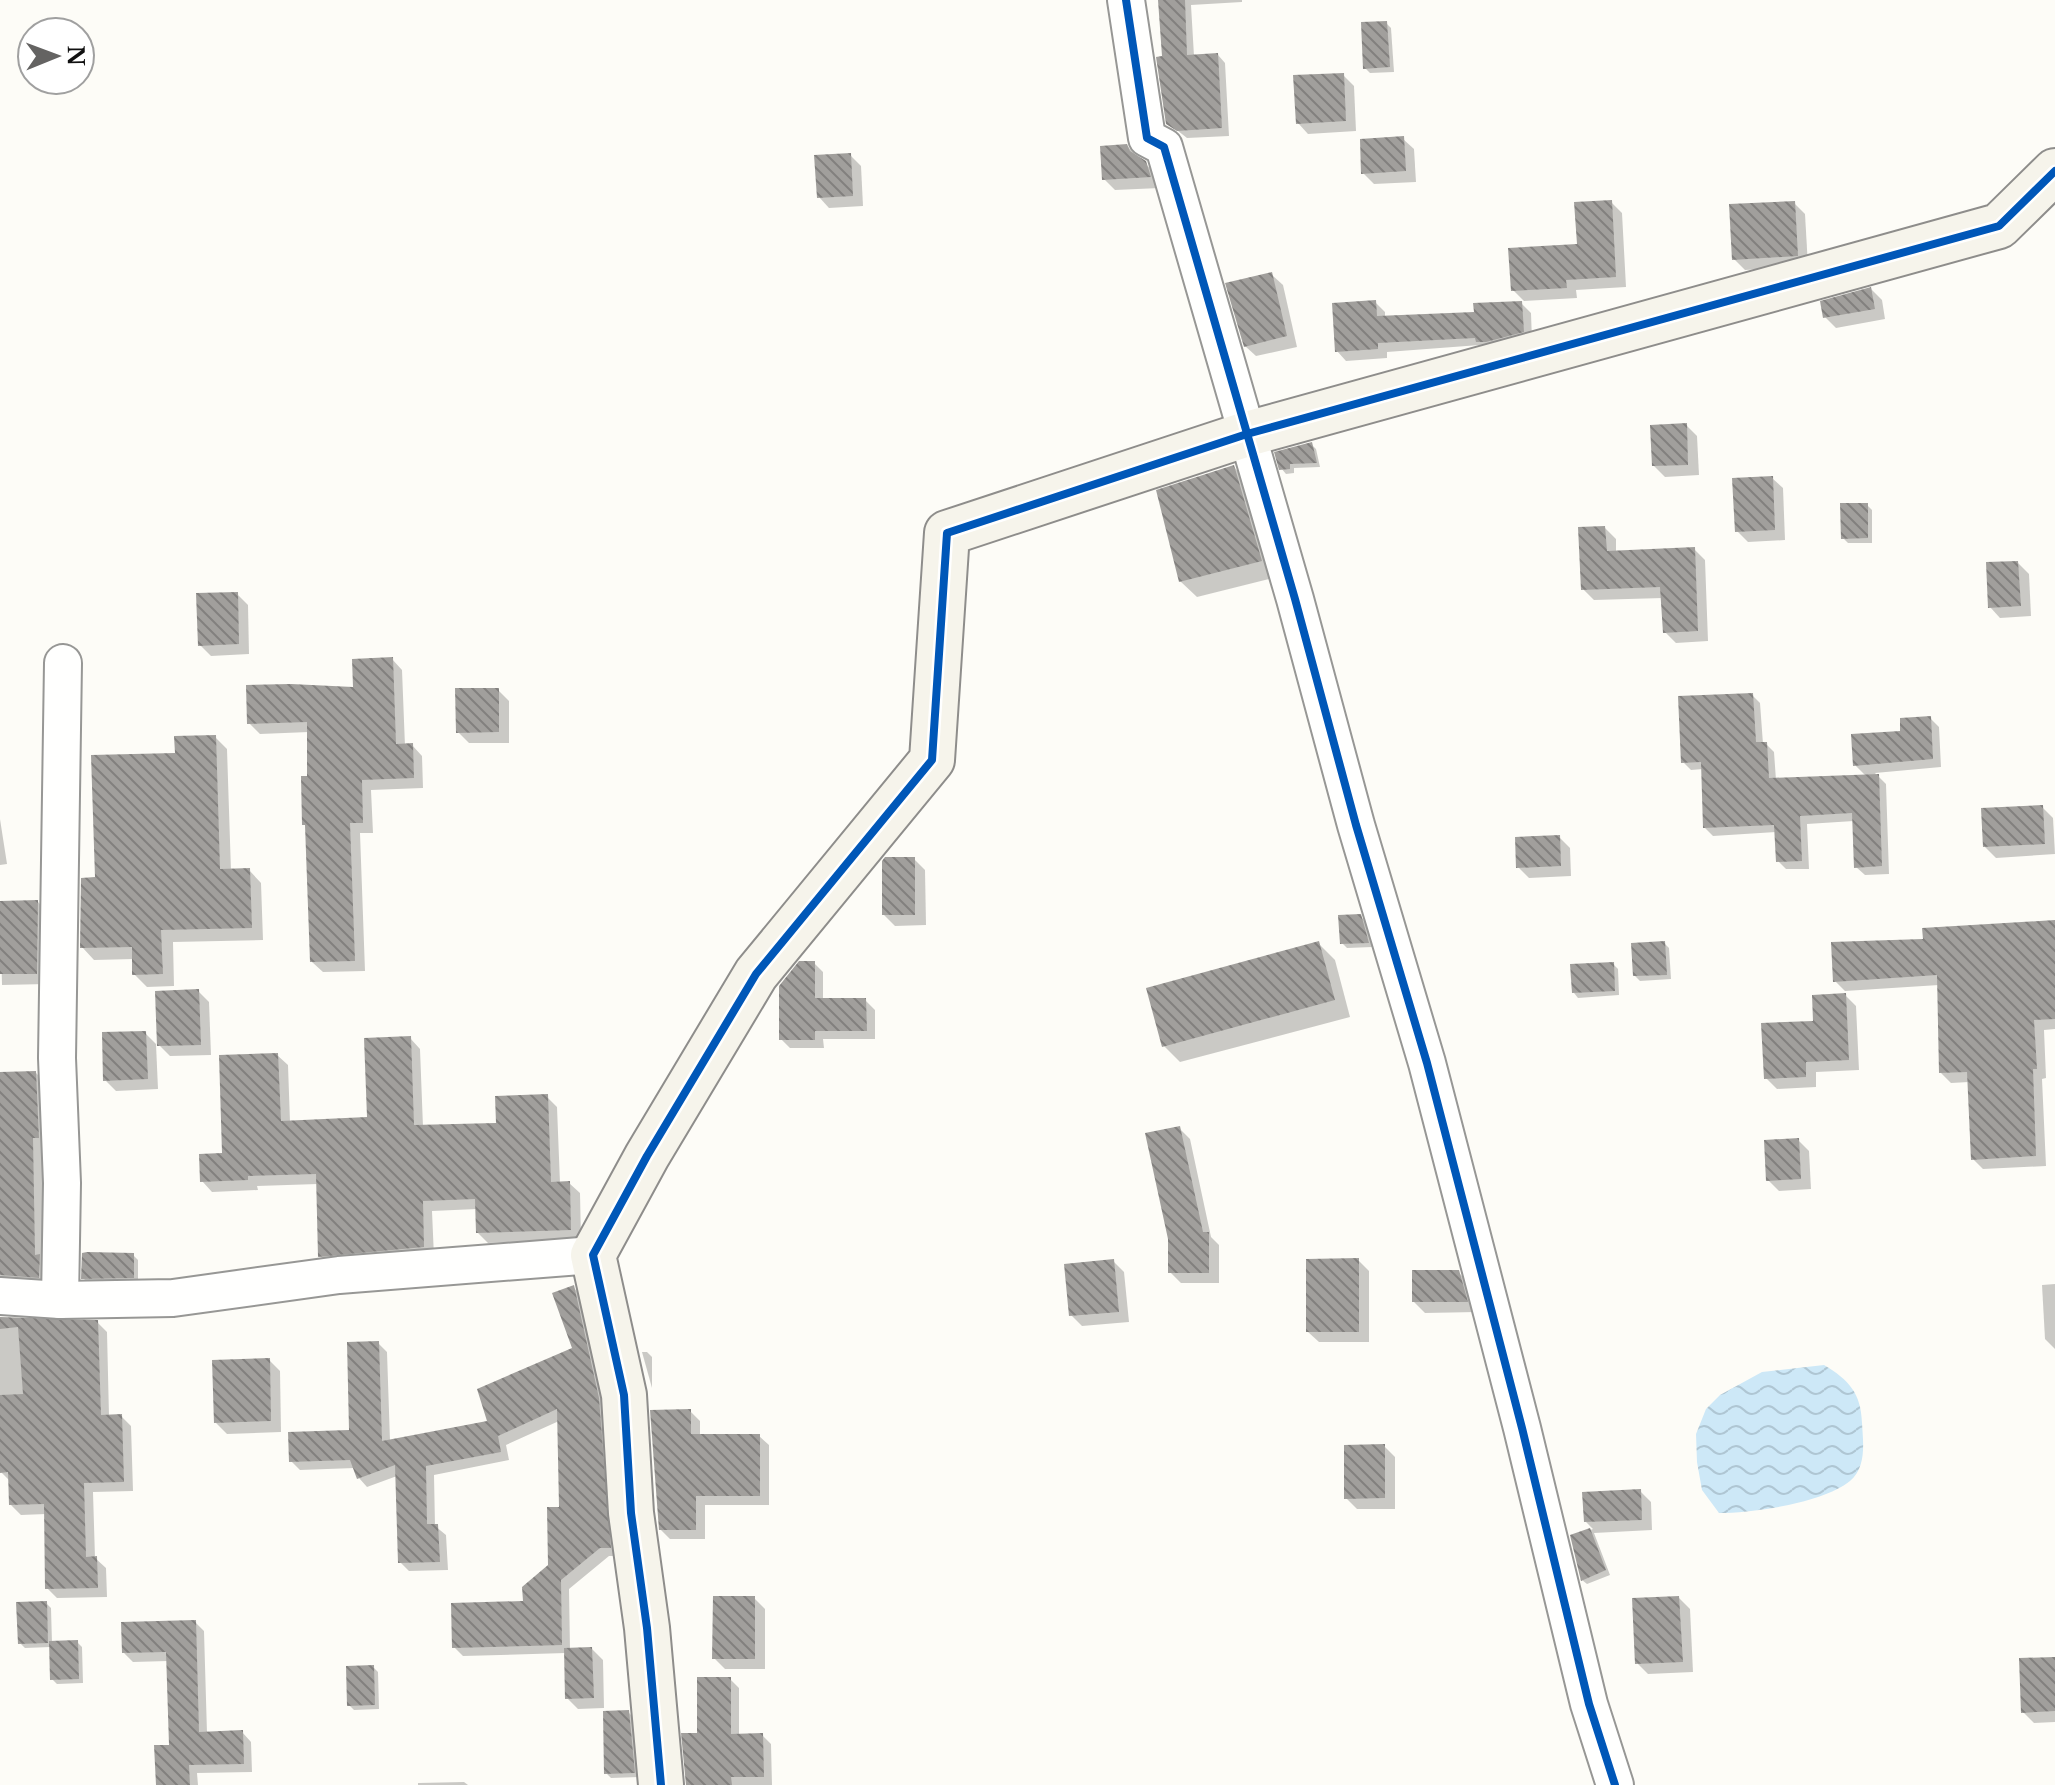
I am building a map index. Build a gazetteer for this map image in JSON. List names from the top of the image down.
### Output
{
  "north": "right"
}
